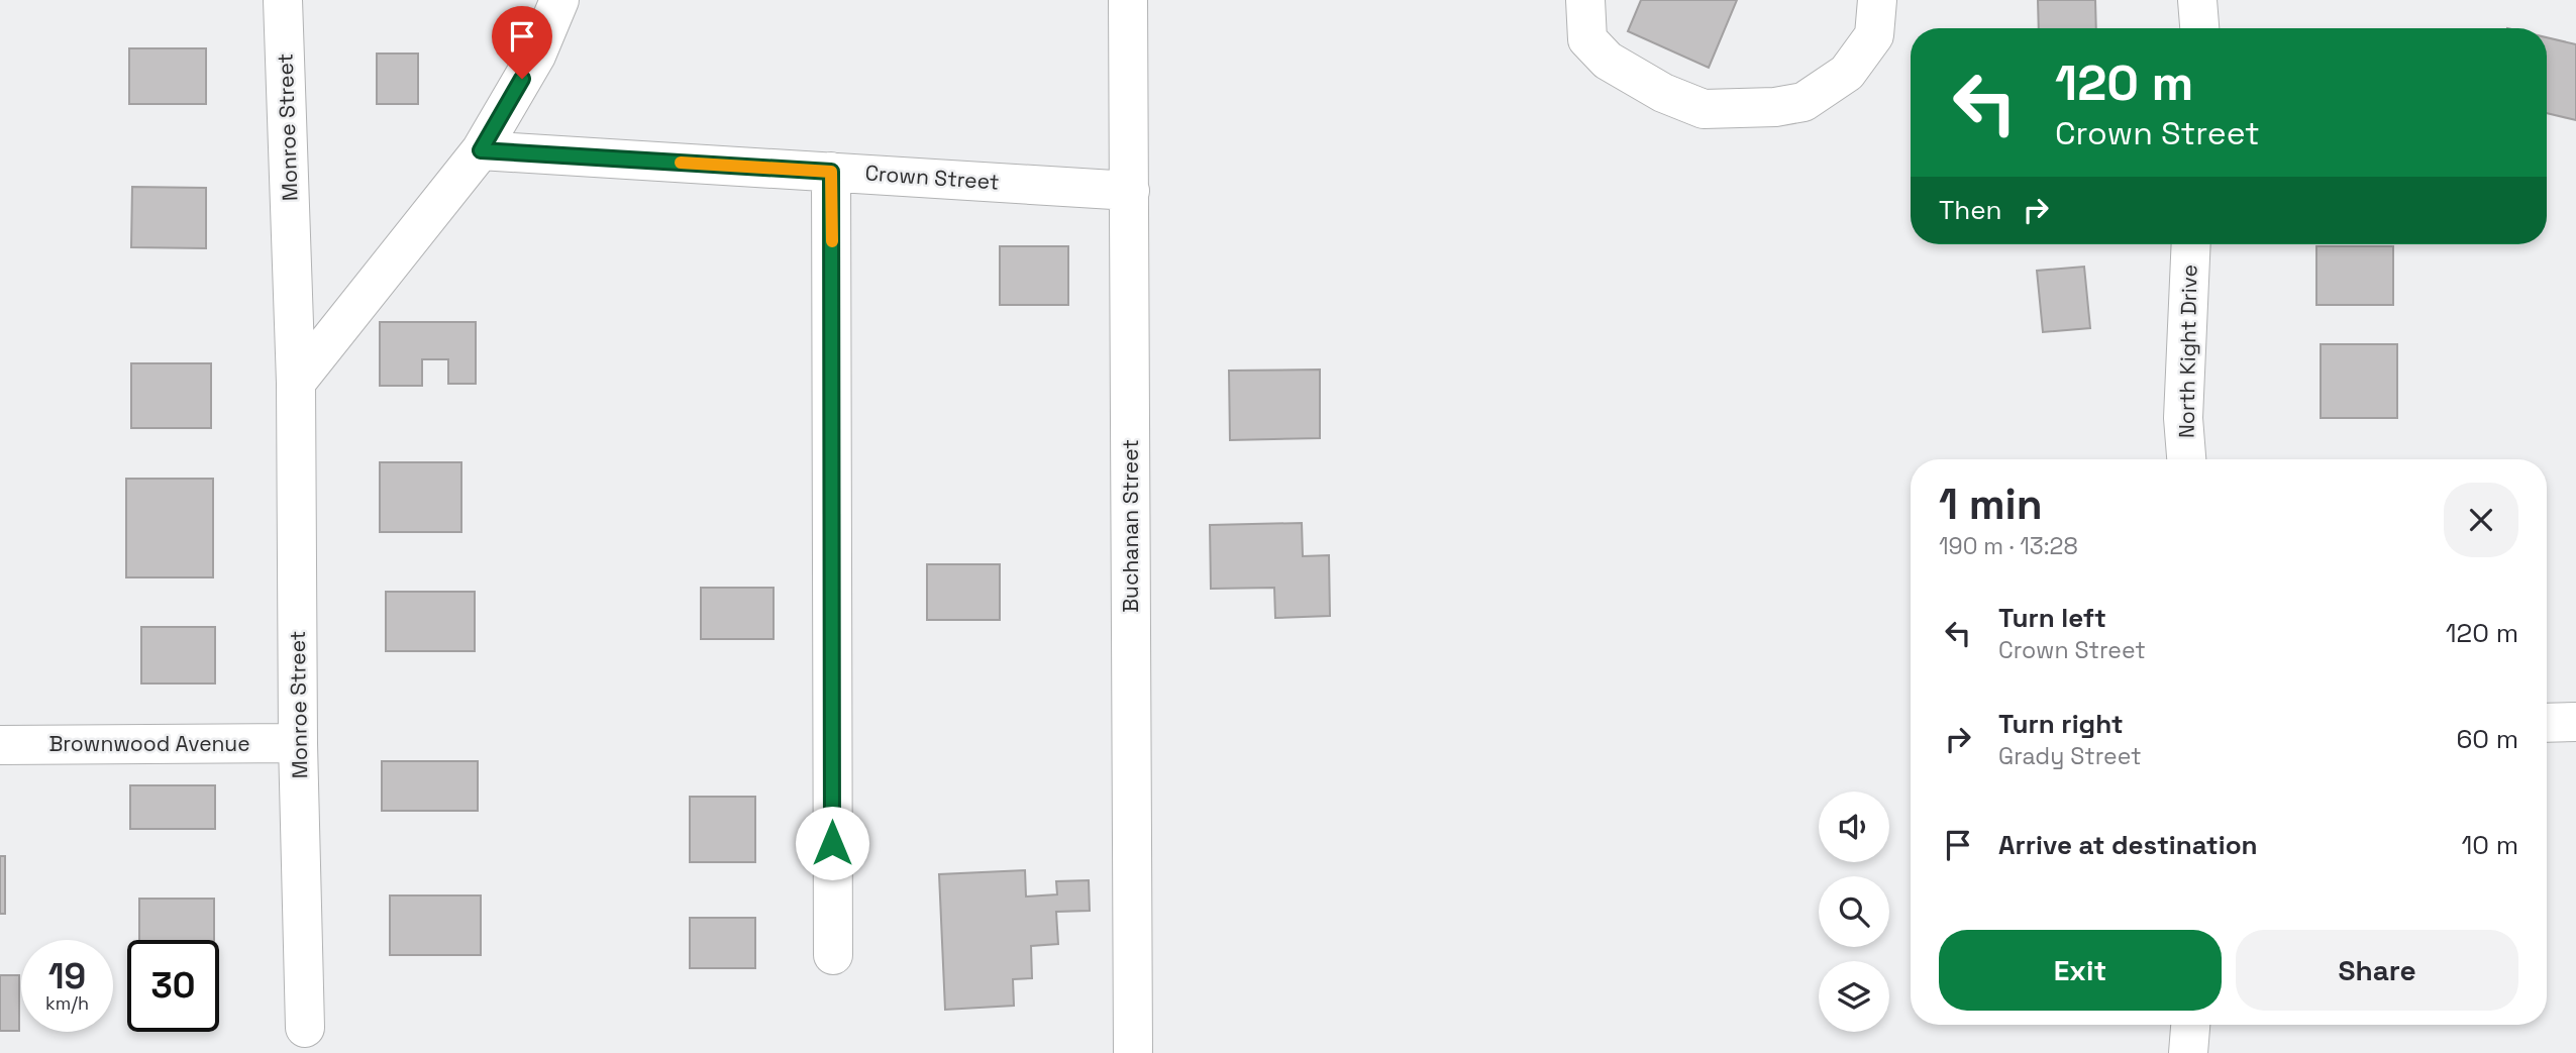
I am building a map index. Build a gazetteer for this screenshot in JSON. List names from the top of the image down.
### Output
{
  "streets": {
    "street": [
      "Monroe Street",
      "Crown Street",
      "North Kight Drive",
      "Buchanan Street",
      "Brownwood Avenue"
    ]
  },
  "crossings": [
    ["Monroe Street", "Brownwood Avenue"],
    ["Crown Street", "Buchanan Street"]
  ],
  "page": {
    "turn": ["120 m", "Crown Street"],
    "then": "Then",
    "heading": ["1 min", "190 m · 13:28"],
    "list": [
      {
        "name": "Turn left",
        "note": "Crown Street",
        "value": "120 m"
      },
      {
        "name": "Turn right",
        "note": "Grady Street",
        "value": "60 m"
      },
      {
        "name": "Arrive at destination",
        "value": "10 m"
      }
    ],
    "buttons": ["Exit", "Share"],
    "speed": "19 km/h",
    "limit": "30"
  }
}
